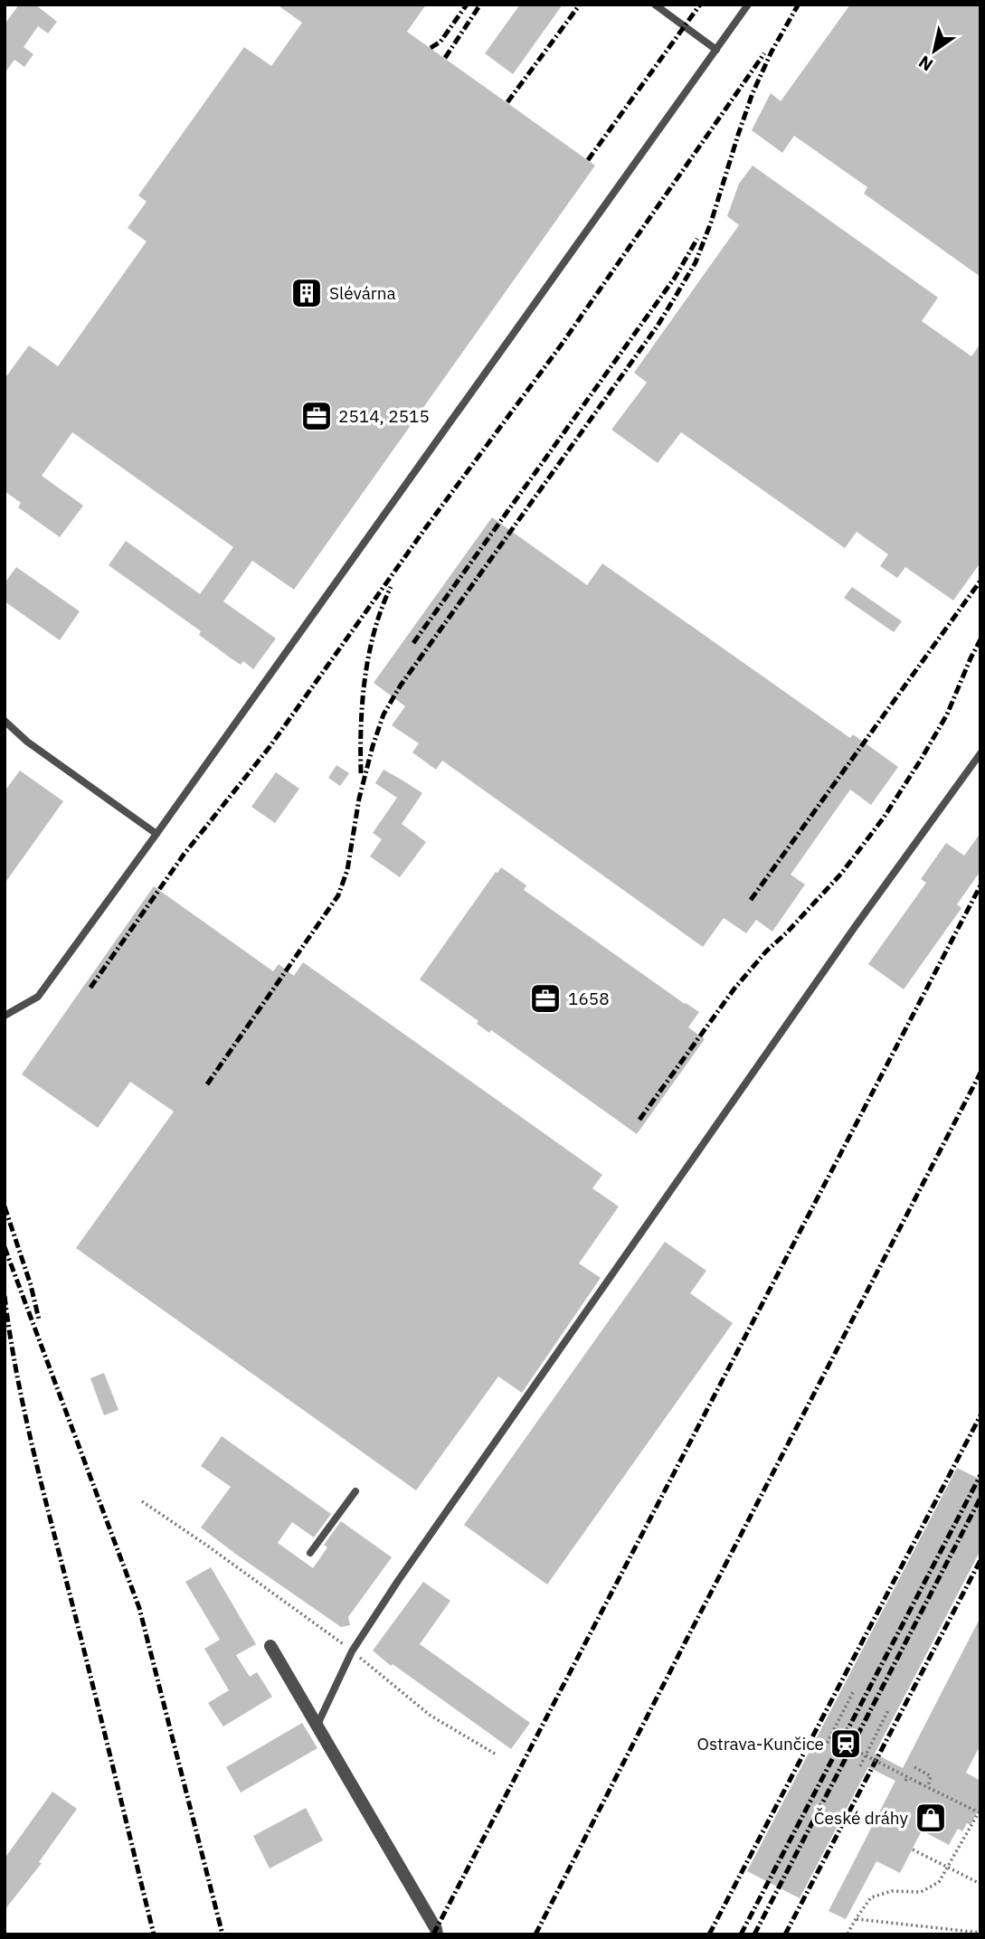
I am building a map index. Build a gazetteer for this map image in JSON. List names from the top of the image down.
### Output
{
  "places": {
    "building": ["Slévárna"],
    "office": ["2514, 2515", "1658"],
    "station": ["Ostrava-Kunčice"],
    "shop": ["České dráhy"]
  },
  "north": "bottom left"
}
